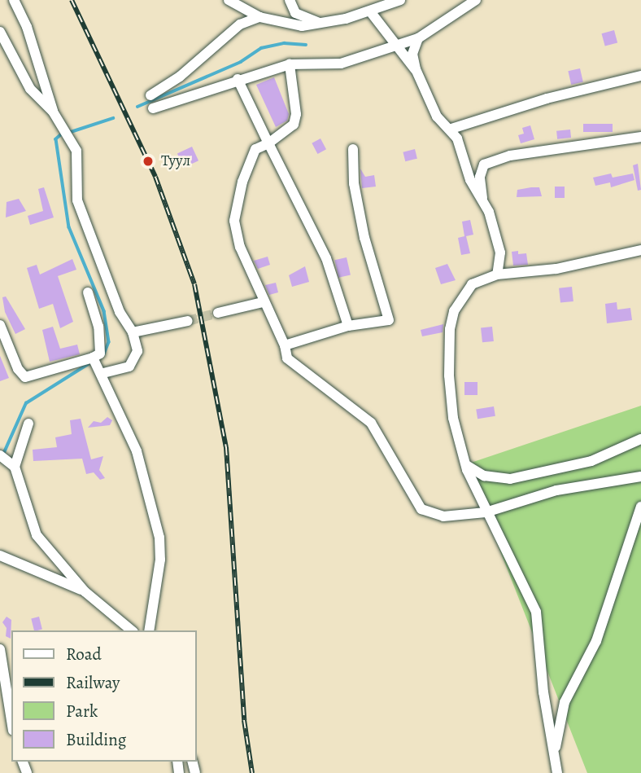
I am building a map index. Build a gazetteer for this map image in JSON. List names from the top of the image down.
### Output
{
  "places": ["Туул"],
  "legend": [
    "Road",
    "Railway",
    "Park",
    "Building"
  ]
}
